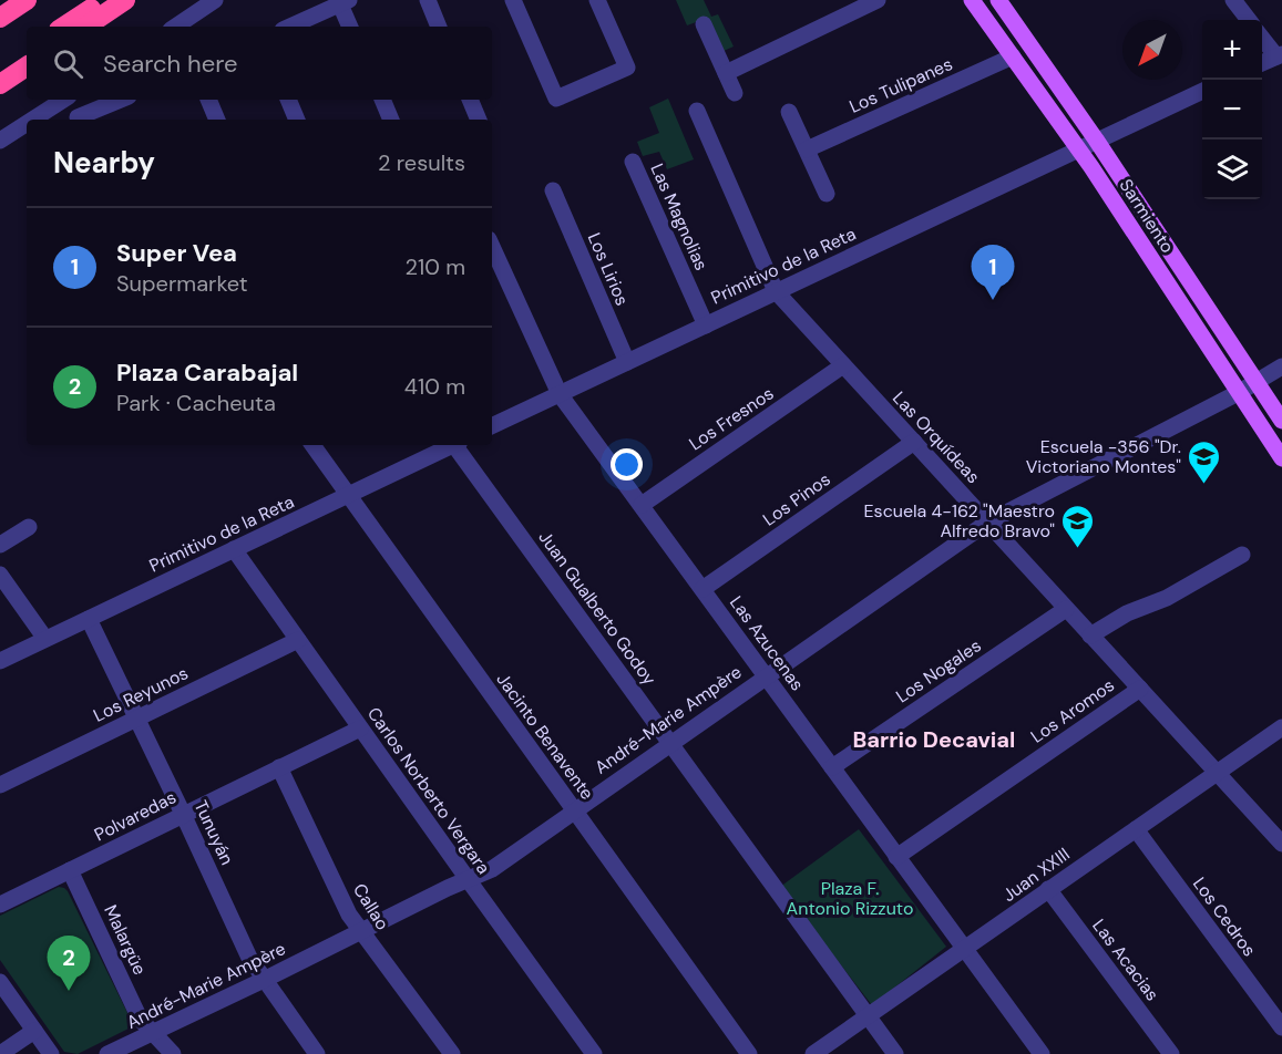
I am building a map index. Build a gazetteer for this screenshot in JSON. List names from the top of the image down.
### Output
{
  "streets": {
    "main road": ["Sarmiento"],
    "street": [
      "Los Tulipanes",
      "Las Magnolias",
      "Primitivo de la Reta",
      "Los Lirios",
      "Los Fresnos",
      "Las Orquídeas",
      "Los Pinos",
      "Juan Gualberto Godoy",
      "Las Azucenas",
      "Los Nogales",
      "Los Reyunos",
      "Los Aromos",
      "André-Marie Ampère",
      "Jacinto Benavente",
      "Carlos Norberto Vergara",
      "Polvaredas",
      "Tunuyán",
      "Juan XXIII",
      "Callao",
      "Los Cedros",
      "Malargüe",
      "Las Acacias"
    ]
  },
  "crossings": [
    ["Los Tulipanes", "Sarmiento"],
    ["Sarmiento", "Primitivo de la Reta"],
    ["Sarmiento", "André-Marie Ampère"],
    ["Las Magnolias", "Primitivo de la Reta"],
    ["Primitivo de la Reta", "Los Lirios"],
    ["Primitivo de la Reta", "Las Orquídeas"],
    ["Primitivo de la Reta", "Las Azucenas"],
    ["Primitivo de la Reta", "Jacinto Benavente"],
    ["Primitivo de la Reta", "Carlos Norberto Vergara"],
    ["Primitivo de la Reta", "Tunuyán"],
    ["Los Fresnos", "Las Orquídeas"],
    ["Los Fresnos", "Las Azucenas"],
    ["Las Orquídeas", "Los Pinos"],
    ["Las Orquídeas", "Los Nogales"],
    ["Las Orquídeas", "Los Aromos"],
    ["Las Orquídeas", "André-Marie Ampère"],
    ["Las Orquídeas", "Juan XXIII"],
    ["Los Pinos", "Las Azucenas"],
    ["Juan Gualberto Godoy", "André-Marie Ampère"],
    ["Juan Gualberto Godoy", "Juan XXIII"],
    ["Las Azucenas", "Los Nogales"],
    ["Las Azucenas", "Los Aromos"],
    ["Las Azucenas", "André-Marie Ampère"],
    ["Las Azucenas", "Juan XXIII"],
    ["Los Reyunos", "Carlos Norberto Vergara"],
    ["Los Reyunos", "Tunuyán"],
    ["André-Marie Ampère", "Jacinto Benavente"],
    ["André-Marie Ampère", "Carlos Norberto Vergara"],
    ["André-Marie Ampère", "Tunuyán"],
    ["André-Marie Ampère", "Callao"],
    ["André-Marie Ampère", "Malargüe"],
    ["Carlos Norberto Vergara", "Polvaredas"],
    ["Polvaredas", "Tunuyán"],
    ["Polvaredas", "Callao"],
    ["Polvaredas", "Malargüe"],
    ["Juan XXIII", "Los Cedros"],
    ["Juan XXIII", "Las Acacias"]
  ],
  "districts": ["Barrio Decavial"],
  "parks": ["Plaza F. Antonio Rizzuto"],
  "places": {
    "school or university": ["Escuela -356 \"Dr. Victoriano Montes\"", "Escuela 4-162 \"Maestro Alfredo Bravo\""]
  },
  "north": "bottom left",
  "page": {
    "map_buttons": ["+", "−"],
    "search": "Search here",
    "heading": ["Nearby", "2 results"],
    "list": [
      {
        "mark": "1",
        "name": "Super Vea",
        "note": "Supermarket",
        "value": "210 m"
      },
      {
        "mark": "2",
        "name": "Plaza Carabajal",
        "note": "Park · Cacheuta",
        "value": "410 m"
      }
    ],
    "pins": ["1", "2"]
  }
}
